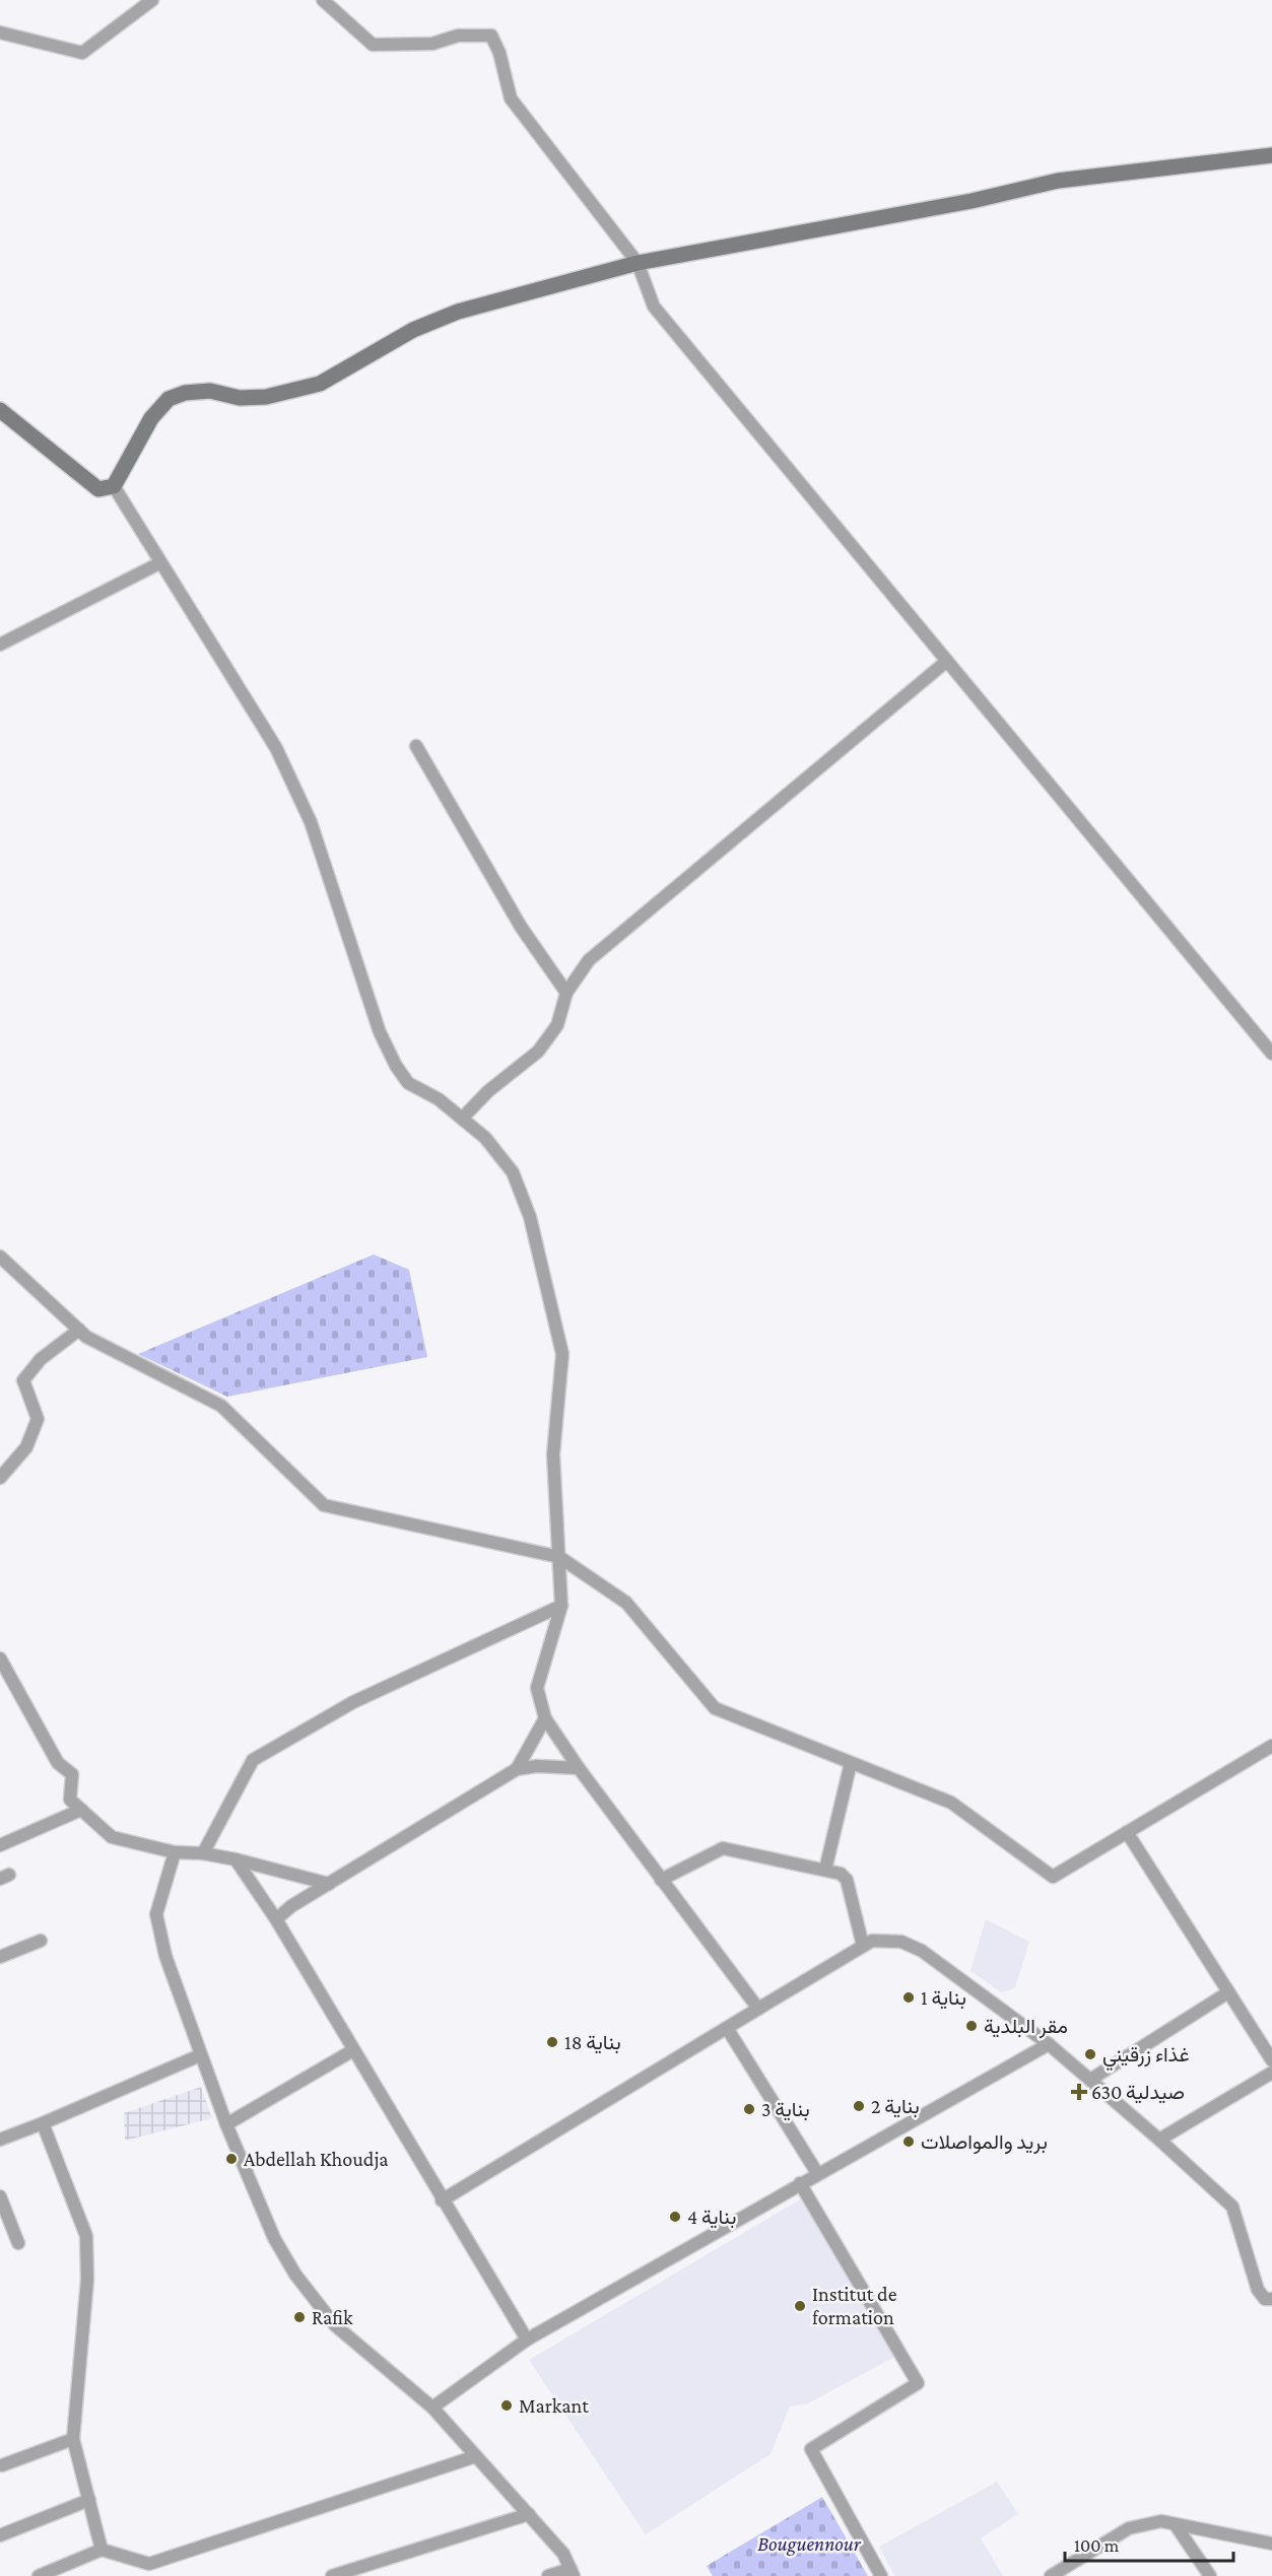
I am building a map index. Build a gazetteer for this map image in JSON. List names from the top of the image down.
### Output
{
  "parks": ["Bouguennour"],
  "places": {
    "other": [
      "بناية 1",
      "مقر البلدية",
      "بناية 18",
      "غذاء زرقيني",
      "بناية 2",
      "بناية 3",
      "بريد والمواصلات",
      "Abdellah Khoudja",
      "بناية 4",
      "Institut de formation",
      "Rafik",
      "Markant"
    ],
    "health": ["صيدلية 630"]
  },
  "scale_bar": "100 m"
}
